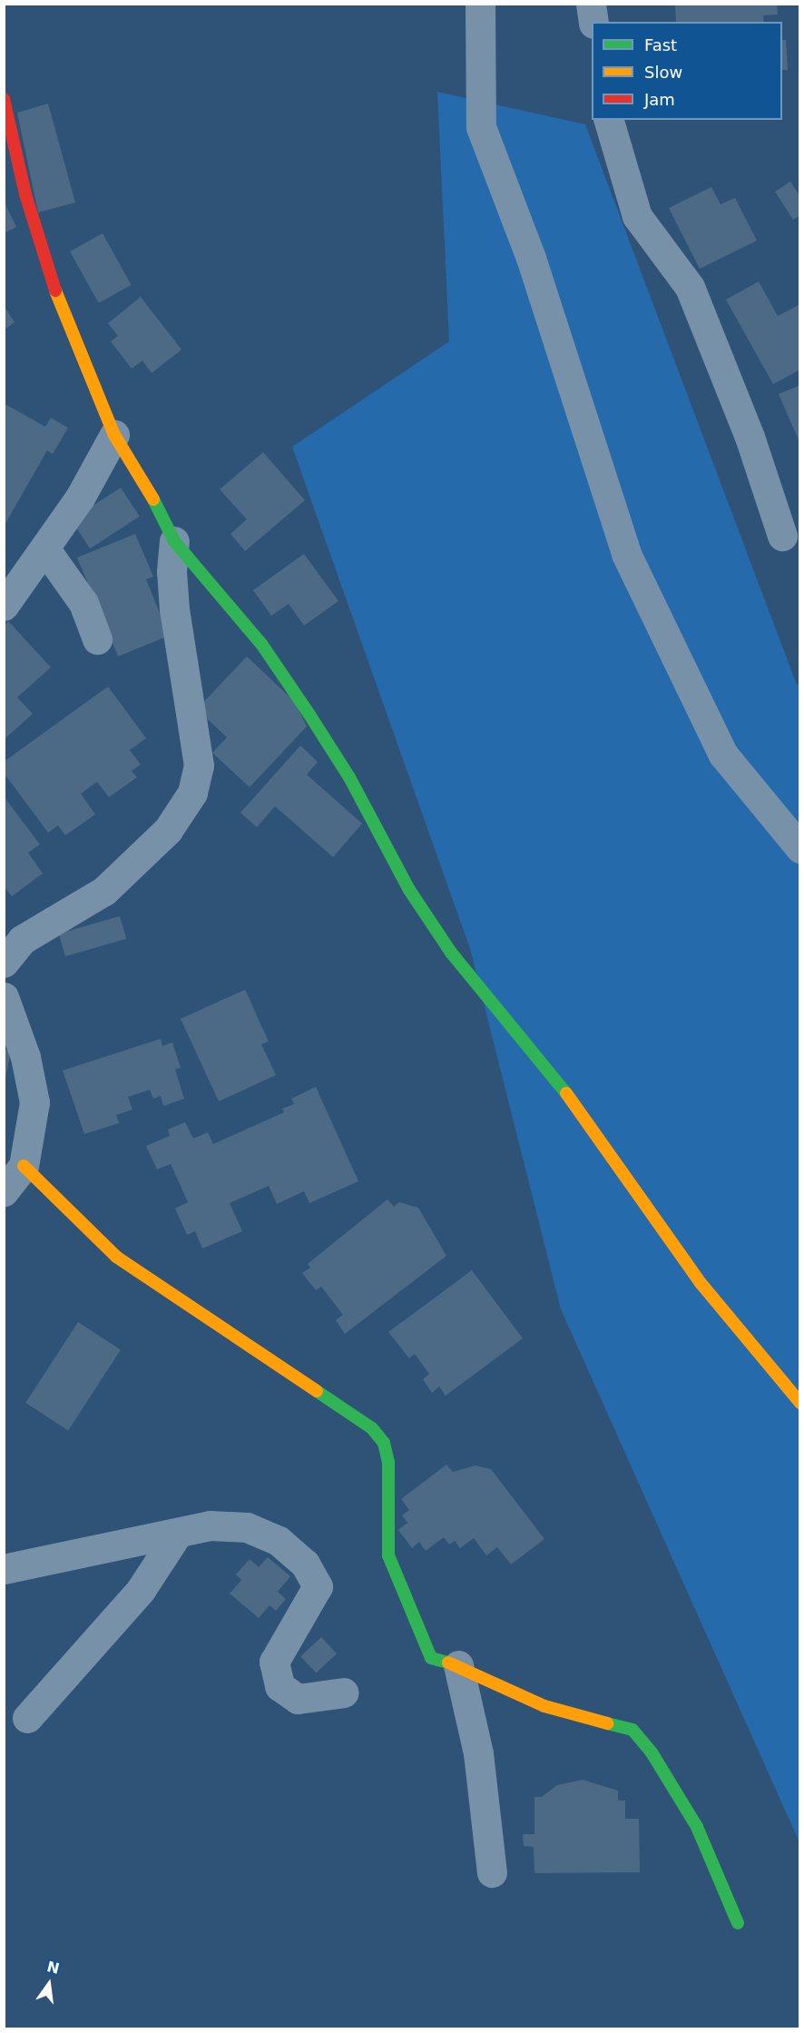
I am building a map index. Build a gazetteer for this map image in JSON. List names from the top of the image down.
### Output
{
  "legend": ["Fast", "Slow", "Jam"],
  "north": "top"
}
